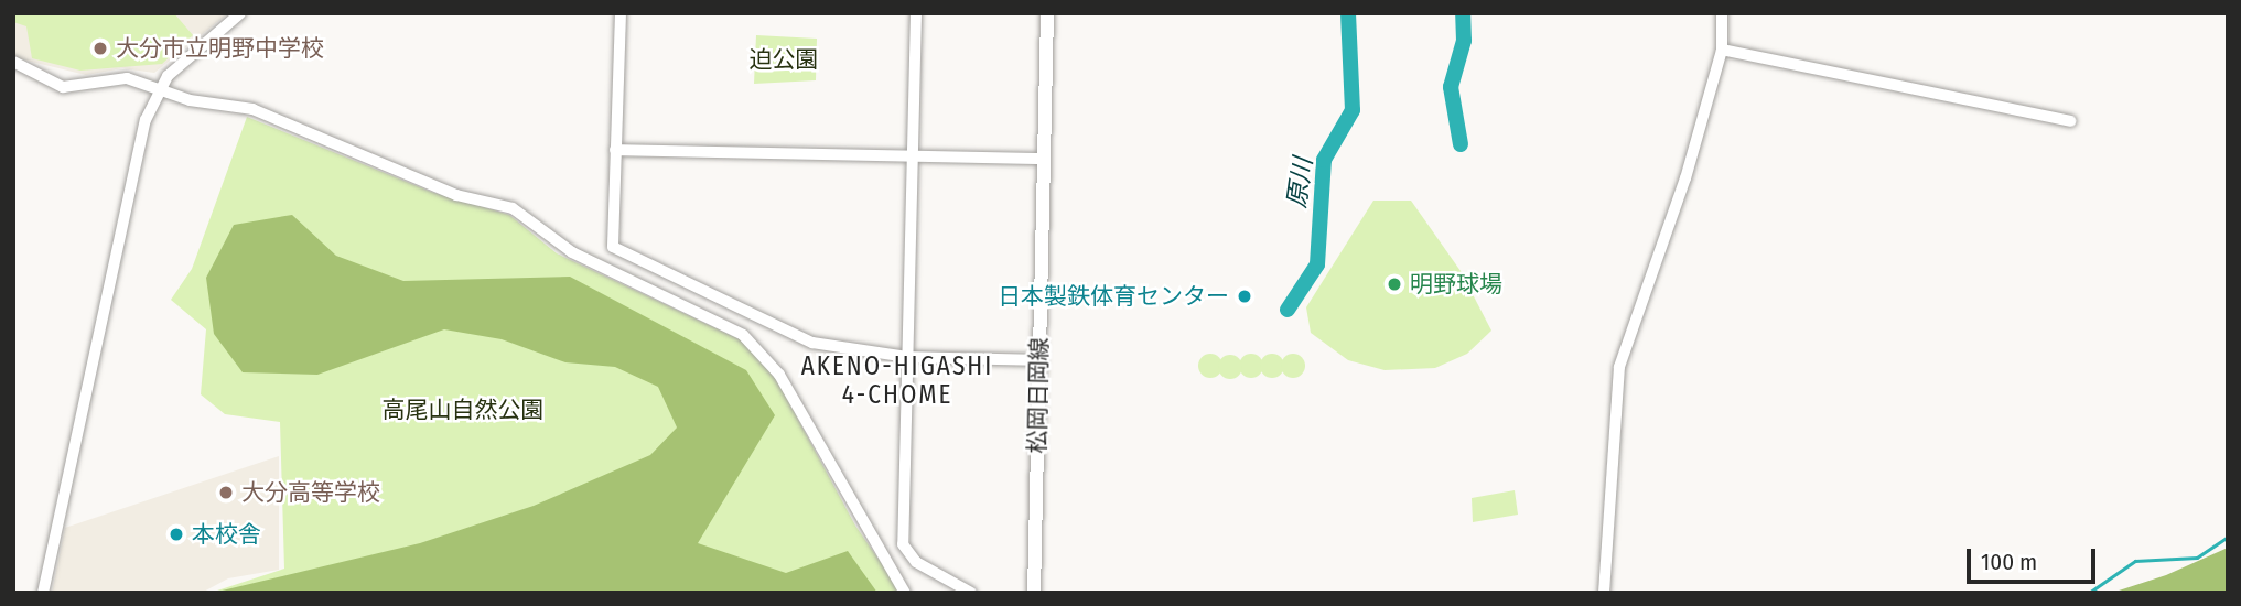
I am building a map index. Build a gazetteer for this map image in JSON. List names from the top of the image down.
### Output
{
  "streets": {
    "main road": ["松岡日岡線"]
  },
  "districts": ["AKENO-HIGASHI 4-CHOME"],
  "water": ["原川"],
  "parks": ["迫公園", "高尾山自然公園"],
  "places": [
    "大分市立明野中学校",
    "明野球場",
    "日本製鉄体育センター",
    "大分高等学校",
    "本校舎"
  ],
  "scale_bar": "100 m"
}
